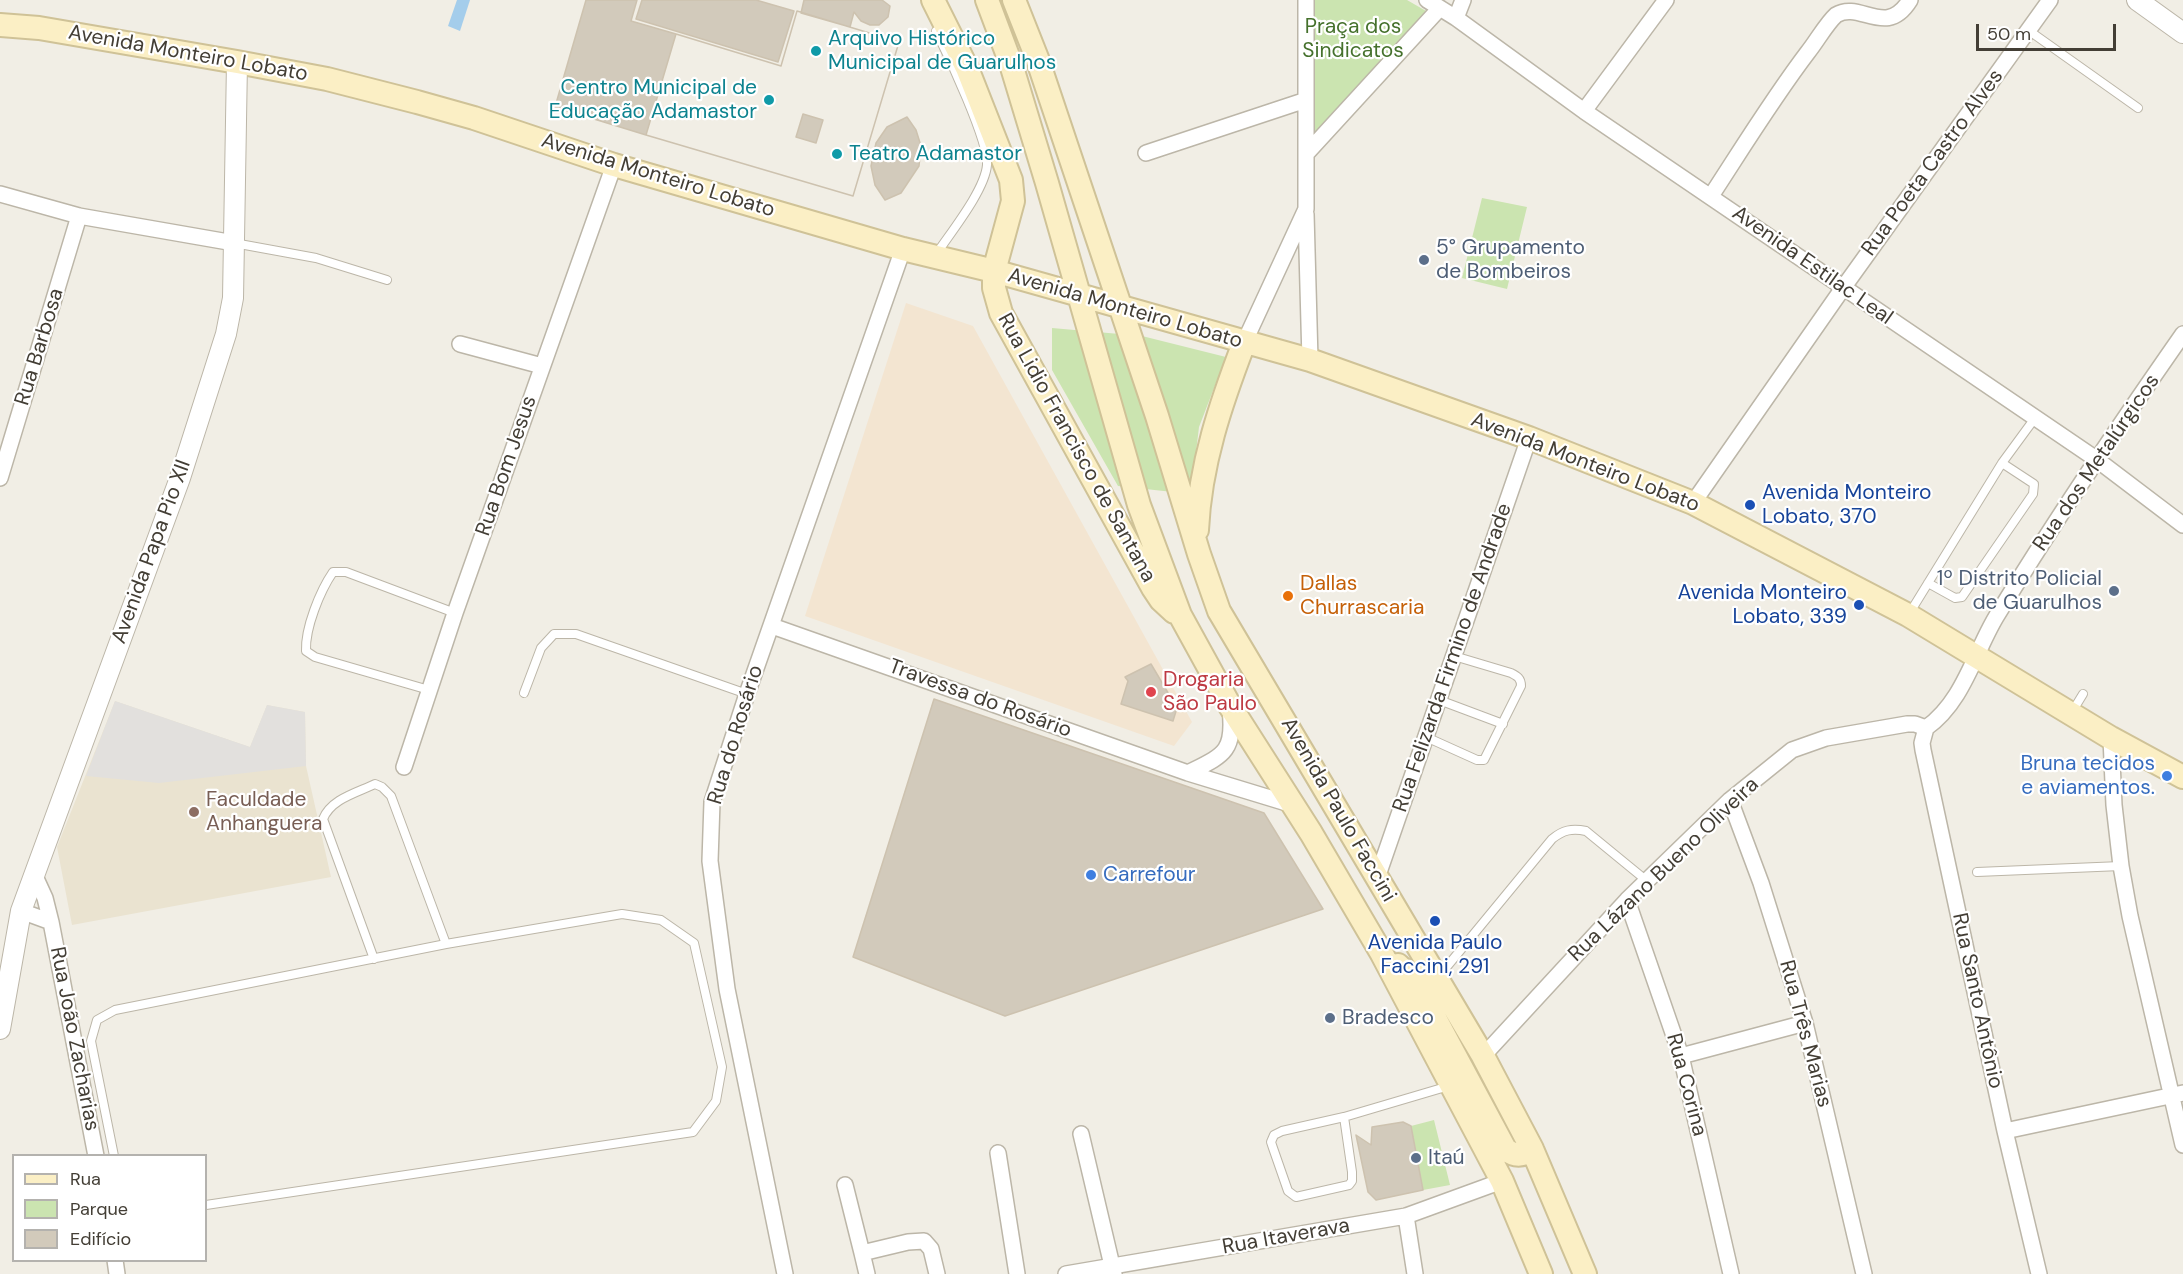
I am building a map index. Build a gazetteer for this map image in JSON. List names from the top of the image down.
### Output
{
  "streets": {
    "main road": ["Avenida Monteiro Lobato", "Rua Lidio Francisco de Santana", "Avenida Paulo Faccini"],
    "street": [
      "Rua Poeta Castro Alves",
      "Avenida Estilac Leal",
      "Rua Barbosa",
      "Rua dos Metalúrgicos",
      "Rua Bom Jesus",
      "Avenida Papa Pio XII",
      "Rua Felizarda Firmino de Andrade",
      "Travessa do Rosário",
      "Rua do Rosário",
      "Rua Lázano Bueno Oliveira",
      "Rua Santo Antônio",
      "Rua Três Marias",
      "Rua João Zacharias",
      "Rua Corina",
      "Rua Itaverava"
    ]
  },
  "crossings": [
    ["Avenida Monteiro Lobato", "Rua Poeta Castro Alves"],
    ["Avenida Monteiro Lobato", "Rua Lidio Francisco de Santana"],
    ["Avenida Monteiro Lobato", "Rua dos Metalúrgicos"],
    ["Avenida Monteiro Lobato", "Rua Bom Jesus"],
    ["Avenida Monteiro Lobato", "Avenida Papa Pio XII"],
    ["Avenida Monteiro Lobato", "Rua Felizarda Firmino de Andrade"],
    ["Avenida Monteiro Lobato", "Rua do Rosário"],
    ["Avenida Monteiro Lobato", "Avenida Paulo Faccini"],
    ["Rua Poeta Castro Alves", "Avenida Estilac Leal"],
    ["Avenida Estilac Leal", "Rua dos Metalúrgicos"],
    ["Rua Lidio Francisco de Santana", "Avenida Paulo Faccini"],
    ["Avenida Papa Pio XII", "Rua João Zacharias"],
    ["Rua Felizarda Firmino de Andrade", "Avenida Paulo Faccini"],
    ["Travessa do Rosário", "Rua do Rosário"],
    ["Travessa do Rosário", "Avenida Paulo Faccini"],
    ["Avenida Paulo Faccini", "Rua Lázano Bueno Oliveira"],
    ["Avenida Paulo Faccini", "Rua Itaverava"],
    ["Rua Lázano Bueno Oliveira", "Rua Santo Antônio"],
    ["Rua Lázano Bueno Oliveira", "Rua Três Marias"],
    ["Rua Lázano Bueno Oliveira", "Rua Corina"]
  ],
  "parks": ["Praça dos Sindicatos"],
  "places": [
    "Arquivo Histórico Municipal de Guarulhos",
    "Centro Municipal de Educação Adamastor",
    "Teatro Adamastor",
    "5° Grupamento de Bombeiros",
    "Avenida Monteiro Lobato, 370",
    "1º Distrito Policial de Guarulhos",
    "Dallas Churrascaria",
    "Avenida Monteiro Lobato, 339",
    "Drogaria São Paulo",
    "Bruna tecidos e aviamentos.",
    "Faculdade Anhanguera",
    "Carrefour",
    "Avenida Paulo Faccini, 291",
    "Bradesco",
    "Itaú"
  ],
  "legend": ["Rua", "Parque", "Edifício"],
  "scale_bar": "50 m"
}
